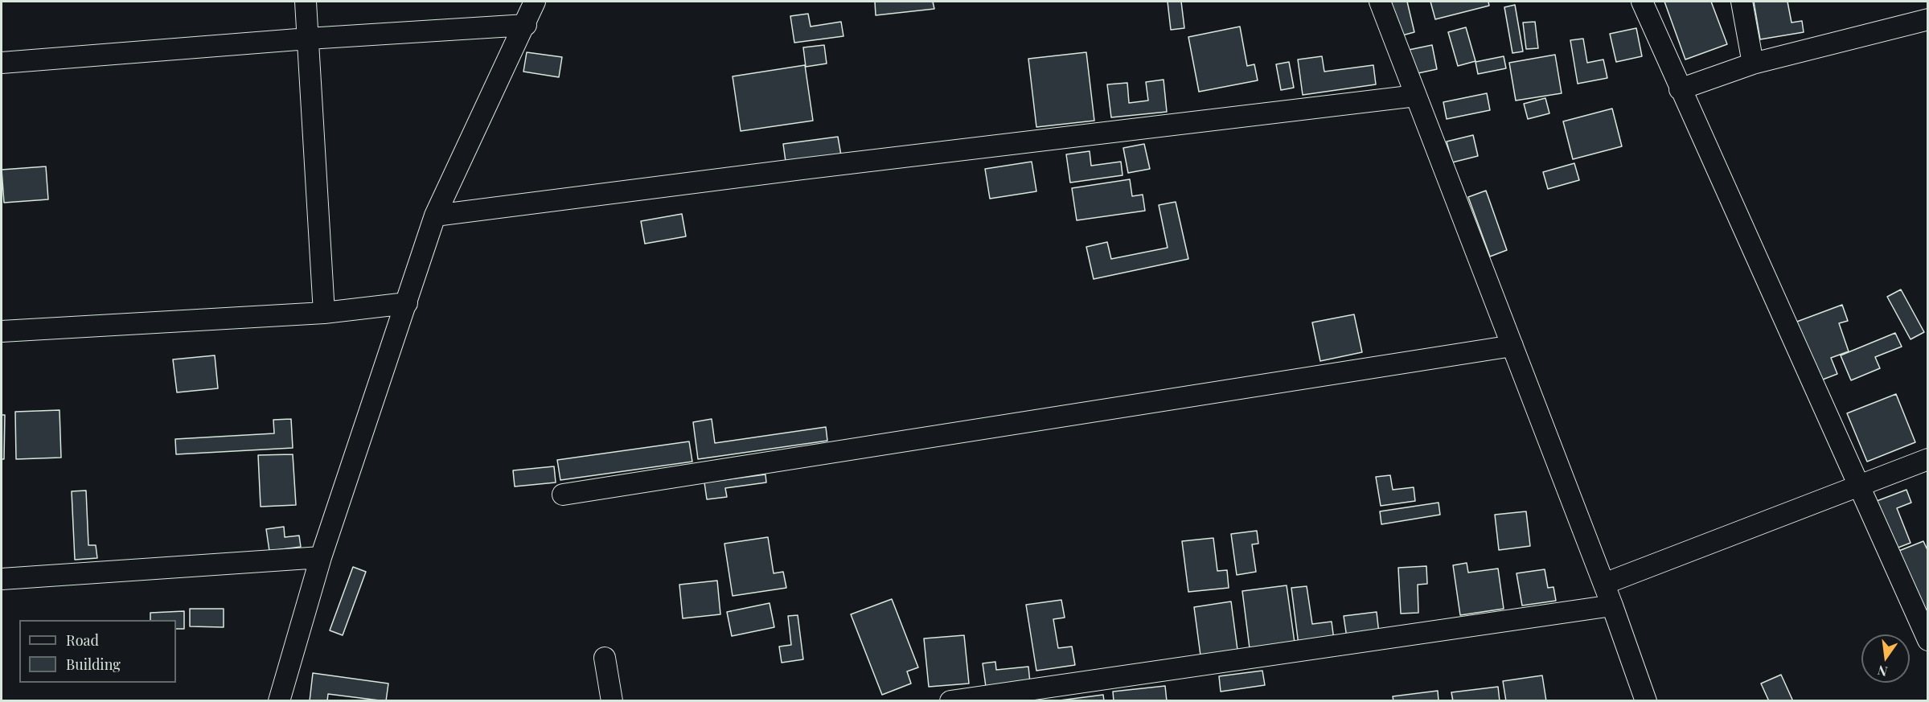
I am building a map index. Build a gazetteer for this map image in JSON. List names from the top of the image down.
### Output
{
  "legend": ["Road", "Building"],
  "north": "bottom"
}
